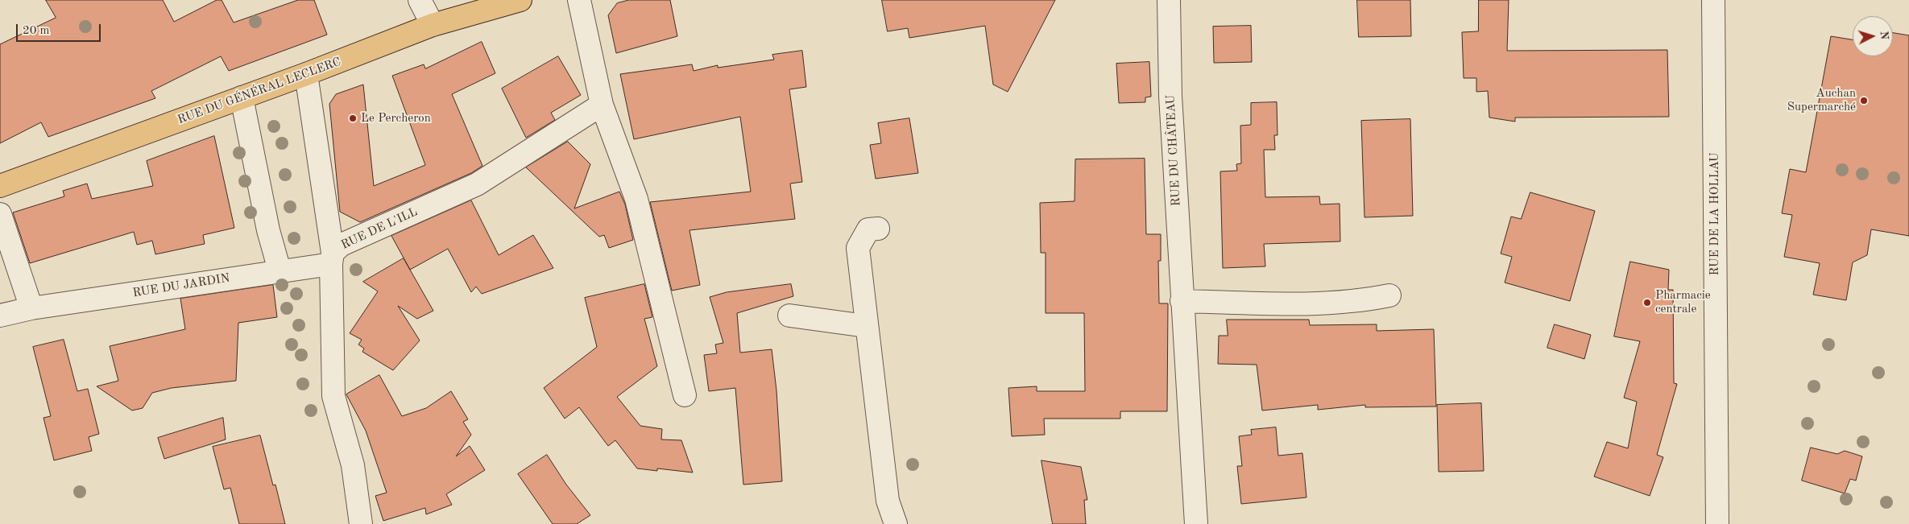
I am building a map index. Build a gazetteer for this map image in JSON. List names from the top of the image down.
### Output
{
  "streets": {
    "main road": ["RUE DU GÉNÉRAL LECLERC"],
    "street": [
      "RUE DU CHÂTEAU",
      "RUE DE LA HOLLAU",
      "RUE DE L'ILL",
      "RUE DU JARDIN"
    ]
  },
  "crossings": [
    ["RUE DE L'ILL", "RUE DU JARDIN"]
  ],
  "places": ["Auchan Supermarché", "Le Percheron", "Pharmacie centrale"],
  "scale_bar": "20 m",
  "north": "right"
}
